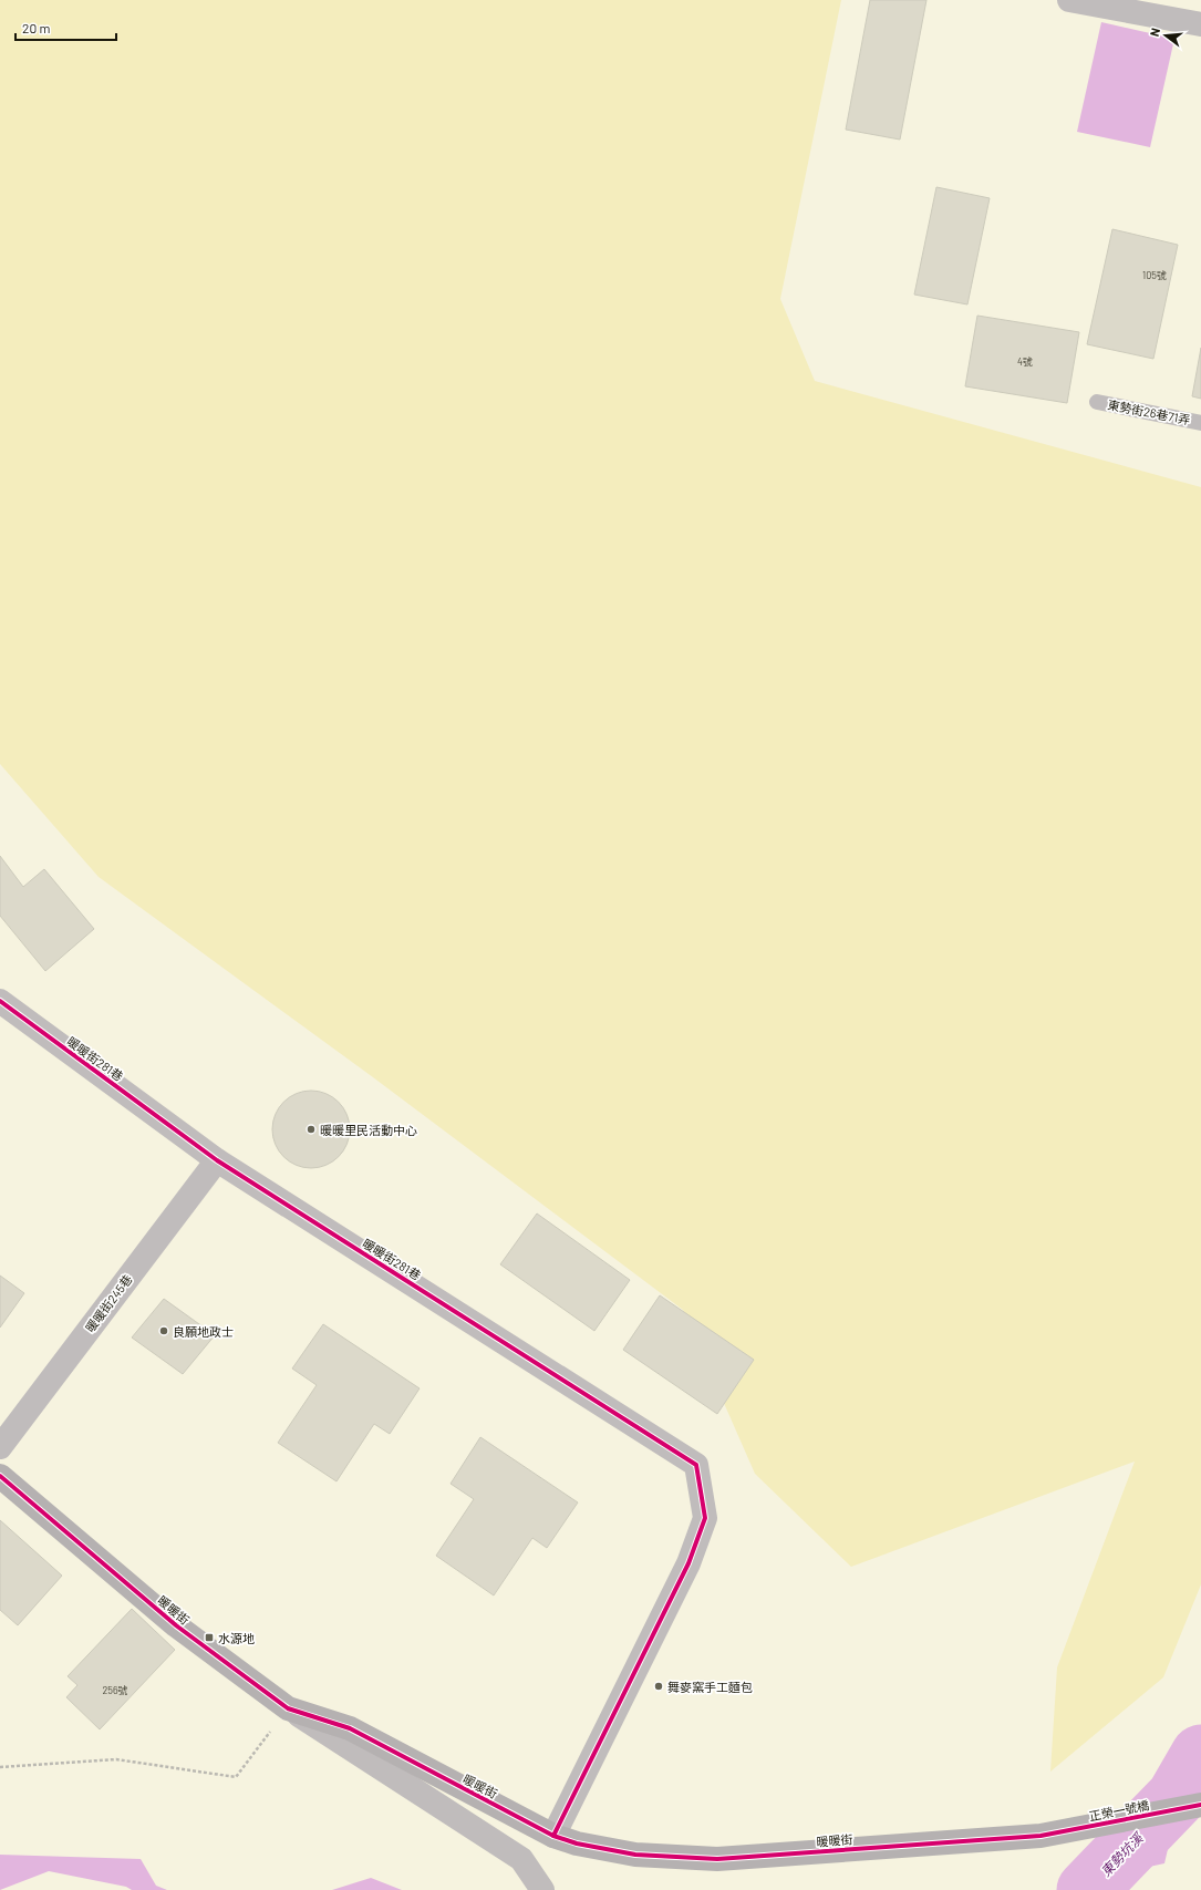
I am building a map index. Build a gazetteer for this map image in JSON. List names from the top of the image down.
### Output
{
  "streets": {
    "street": [
      "暖暖街281巷",
      "暖暖街245巷",
      "暖暖街",
      "正榮一號橋"
    ],
    "lane": ["東勢街26巷71弄"]
  },
  "crossings": [
    ["暖暖街281巷", "暖暖街245巷"],
    ["暖暖街281巷", "暖暖街"],
    ["暖暖街", "正榮一號橋"]
  ],
  "water": ["東勢坑溪"],
  "places": {
    "other": ["暖暖里民活動中心", "良願地政士", "舞麥窯手工麵包"],
    "transit": ["水源地"]
  },
  "house_numbers": ["105號", "4號", "256號"],
  "scale_bar": "20 m",
  "north": "left"
}
